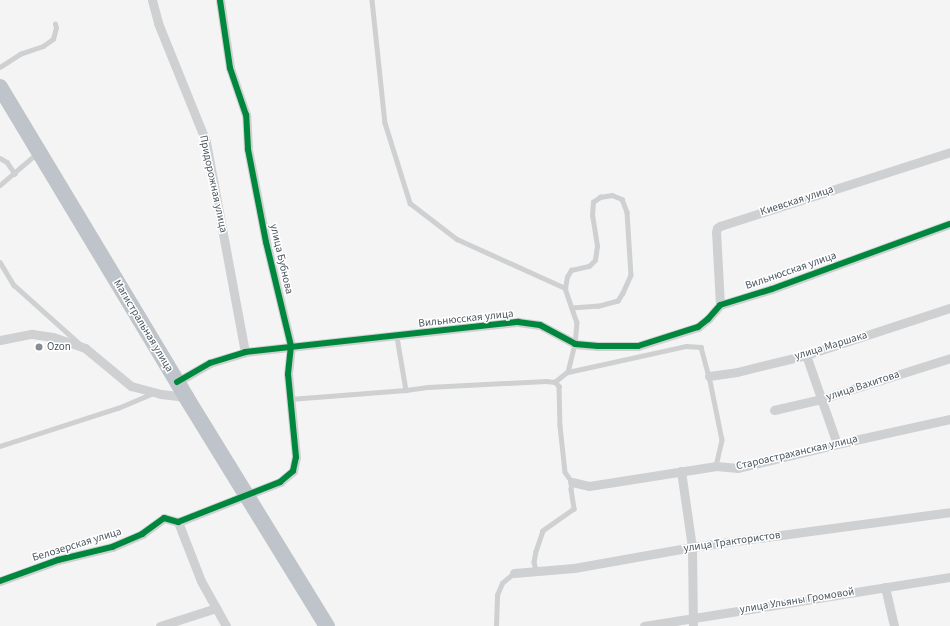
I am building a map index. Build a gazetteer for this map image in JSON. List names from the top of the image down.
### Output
{
  "streets": {
    "highway": ["Магистральная улица"],
    "street": [
      "Придорожная улица",
      "Киевская улица",
      "улица Бубнова",
      "Вильнюсская улица",
      "улица Маршака",
      "улица Вахитова",
      "Староастраханская улица",
      "улица Трактористов",
      "Белозерская улица",
      "улица Ульяны Громовой"
    ]
  },
  "crossings": [
    ["Придорожная улица", "Вильнюсская улица"],
    ["Киевская улица", "Вильнюсская улица"],
    ["улица Бубнова", "Вильнюсская улица"],
    ["улица Бубнова", "Магистральная улица"],
    ["улица Бубнова", "Белозерская улица"],
    ["Вильнюсская улица", "Магистральная улица"],
    ["Магистральная улица", "Белозерская улица"]
  ],
  "places": ["Ozon"]
}
